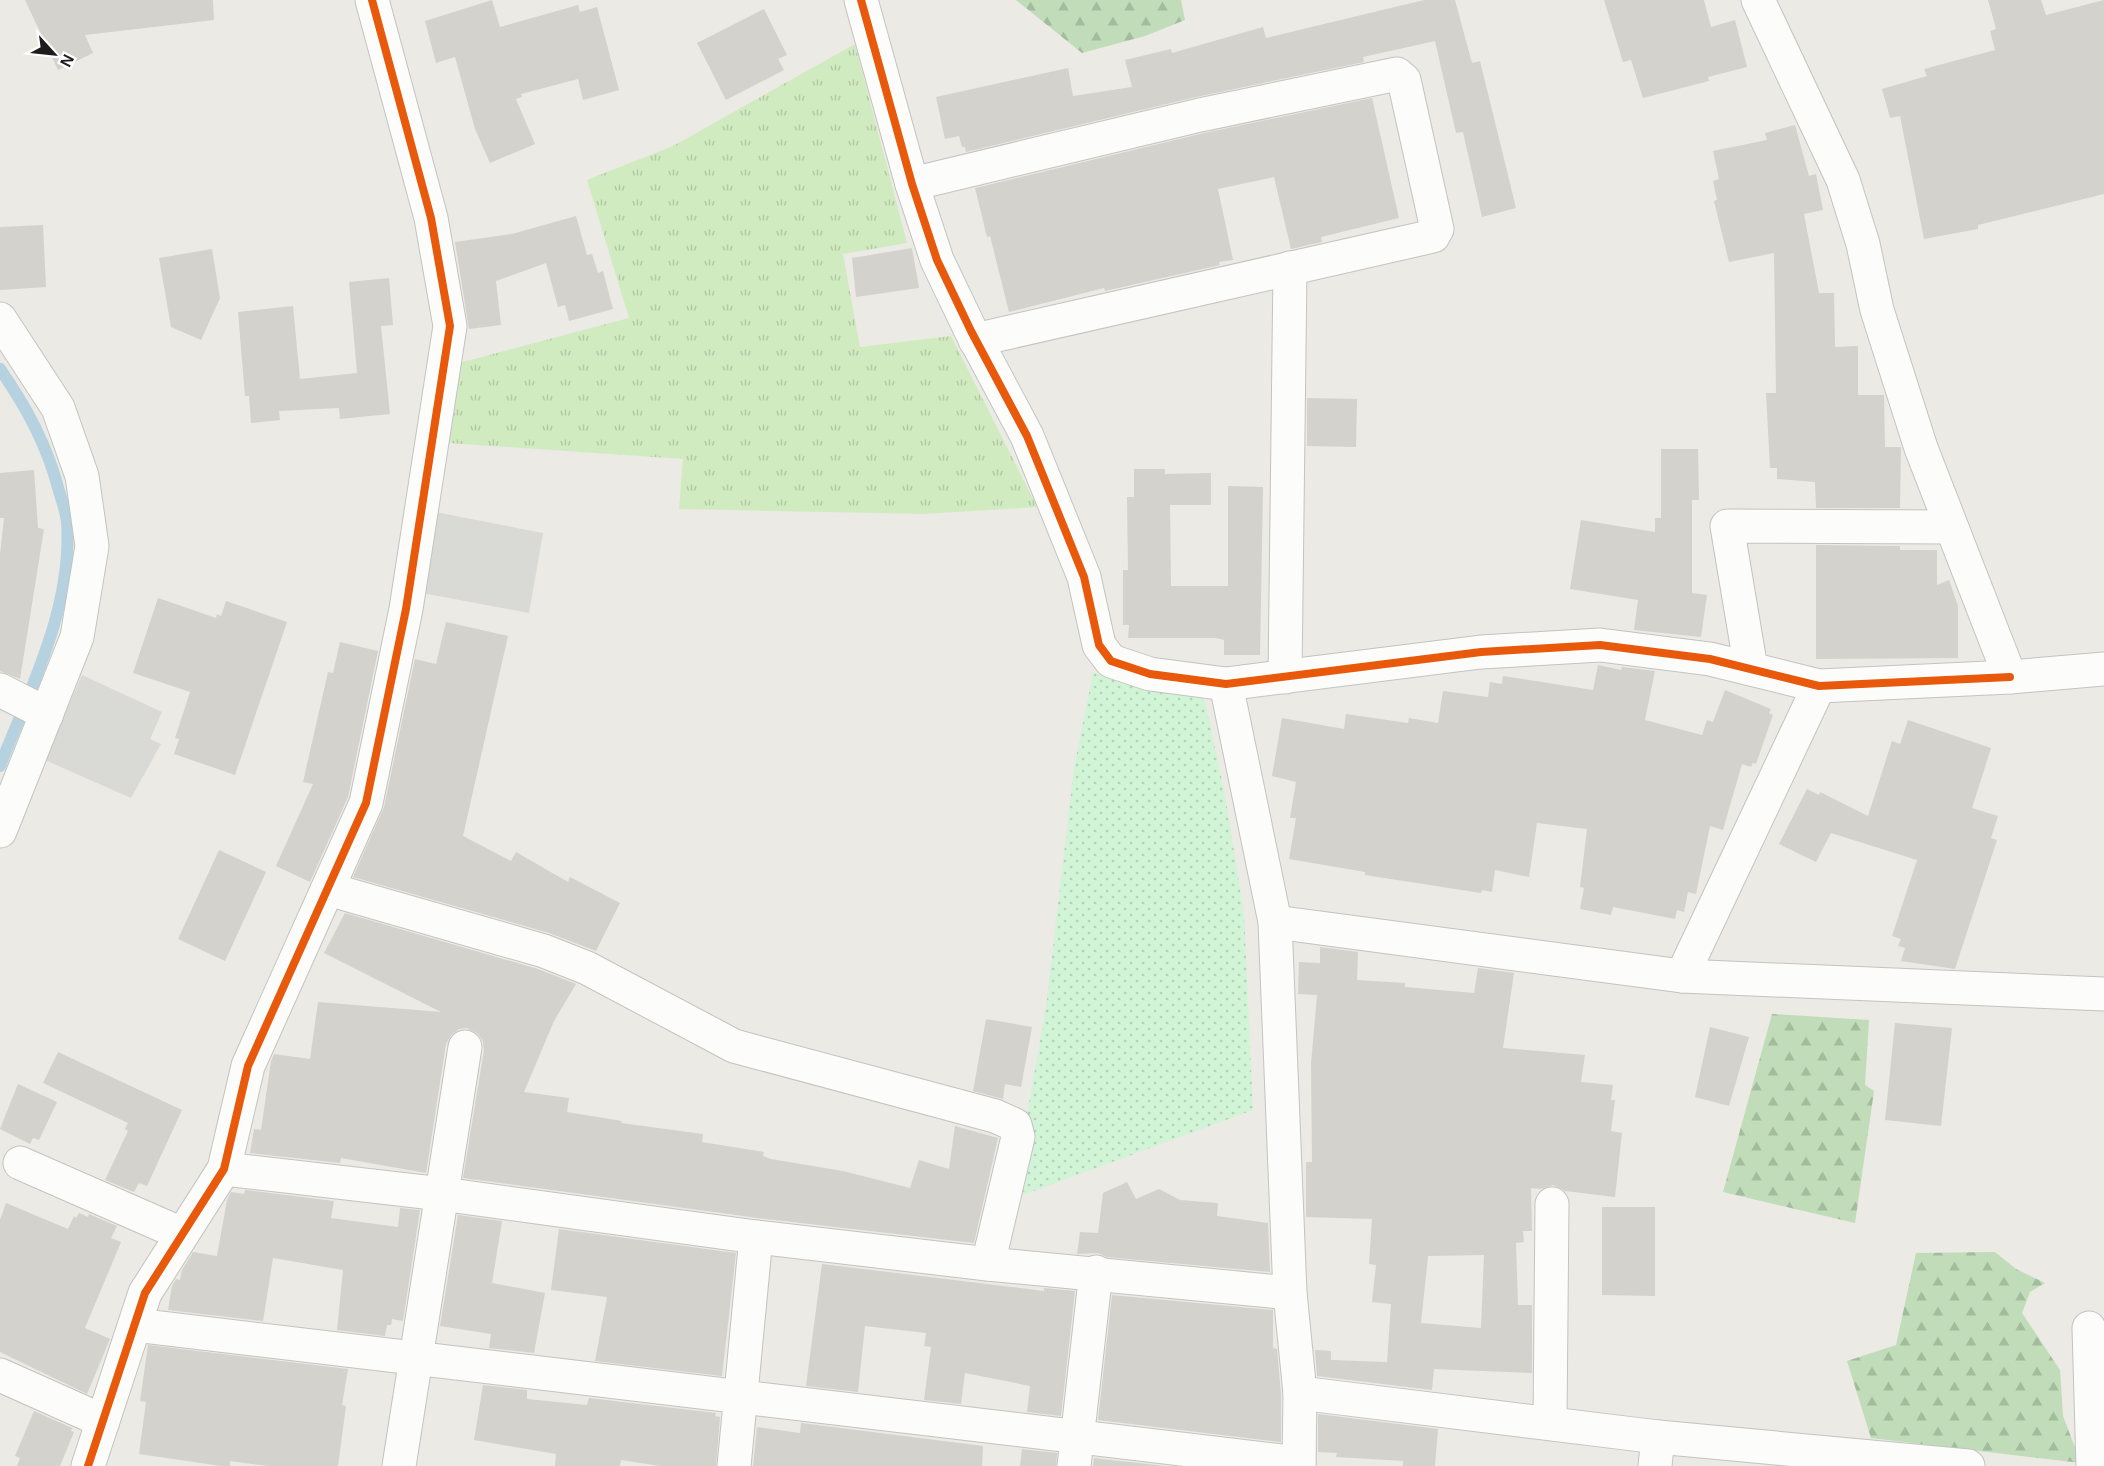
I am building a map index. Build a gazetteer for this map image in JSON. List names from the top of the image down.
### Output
{
  "north": "bottom right"
}
